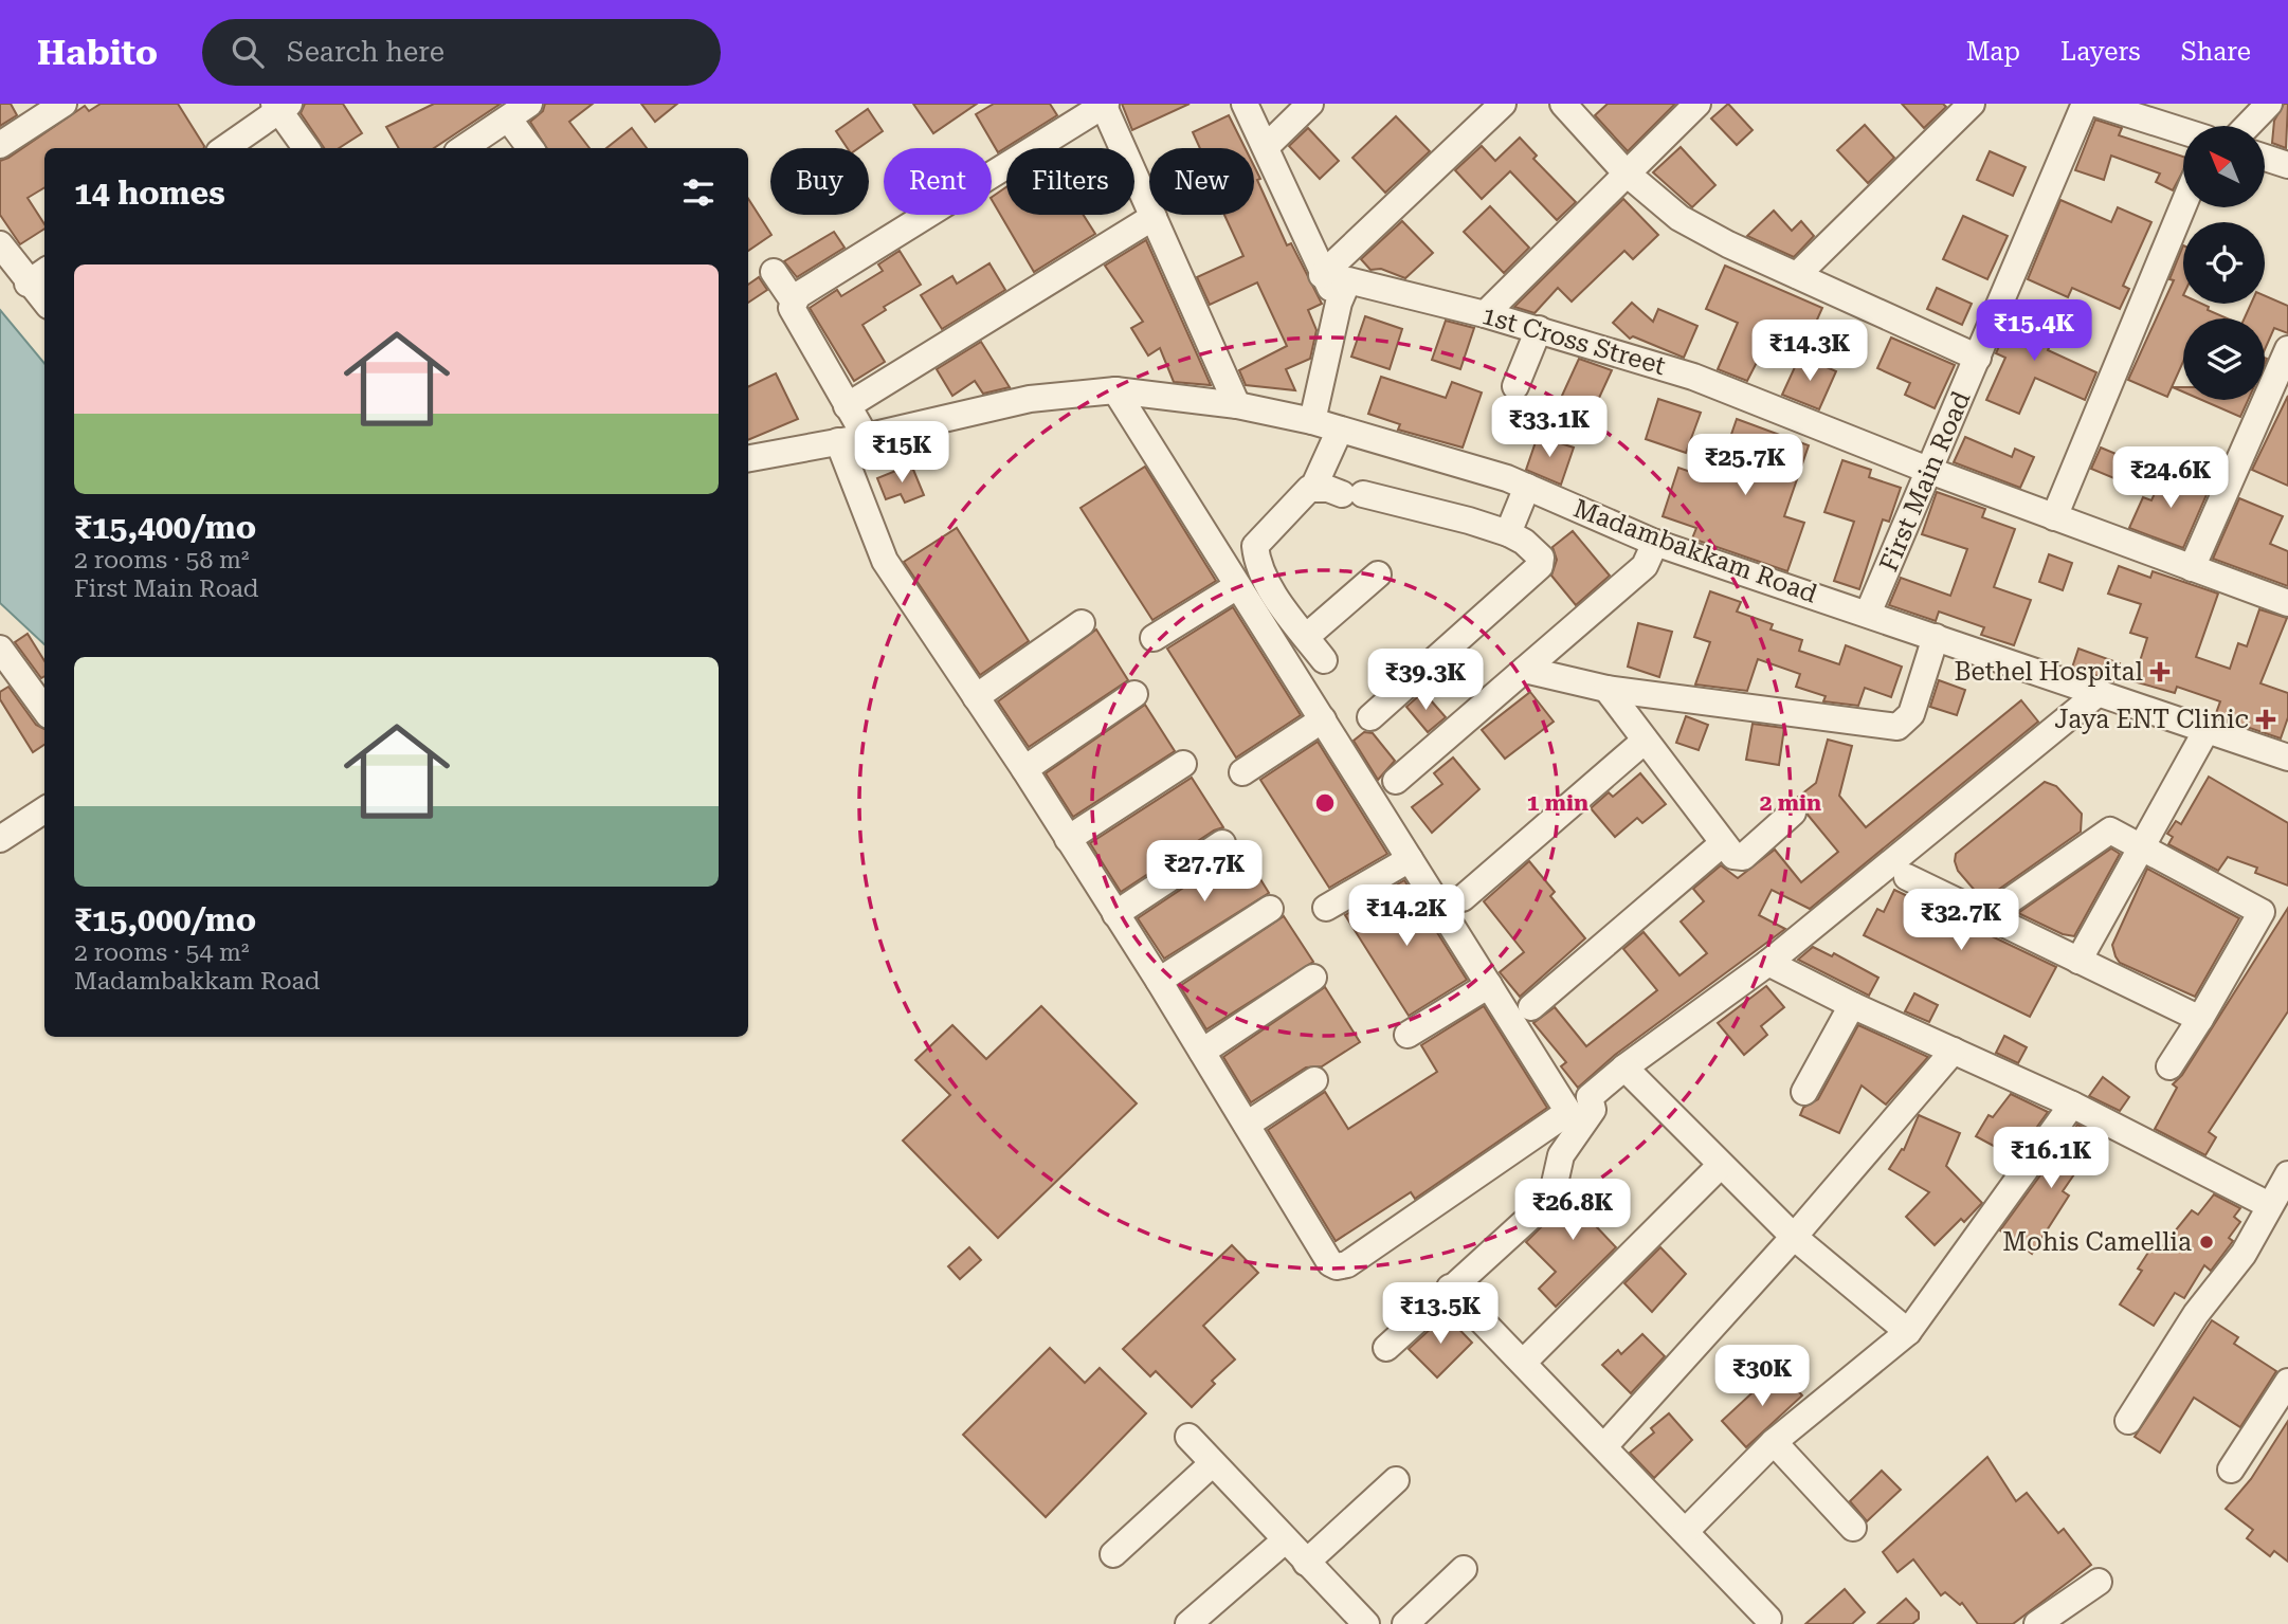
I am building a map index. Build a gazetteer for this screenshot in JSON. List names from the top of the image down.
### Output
{
  "streets": {
    "street": ["1st Cross Street", "First Main Road", "Madambakkam Road"]
  },
  "crossings": [
    ["1st Cross Street", "First Main Road"],
    ["First Main Road", "Madambakkam Road"]
  ],
  "places": {
    "health": ["Bethel Hospital", "Jaya ENT Clinic"],
    "other": ["Mohis Camellia"]
  },
  "north": "top left",
  "page": {
    "header": "Habito",
    "search": "Search here",
    "nav": ["Map", "Layers", "Share"],
    "chip": [
      "Buy",
      "Rent",
      "Filters",
      "New"
    ],
    "heading": "14 homes",
    "list": [
      {
        "name": "₹15,400/mo",
        "note": "2 rooms · 58 m² · First Main Road"
      },
      {
        "name": "₹15,000/mo",
        "note": "2 rooms · 54 m² · Madambakkam Road"
      }
    ],
    "price": [
      "₹15.4K",
      "₹14.3K",
      "₹33.1K",
      "₹15K",
      "₹25.7K",
      "₹24.6K",
      "₹39.3K",
      "₹27.7K",
      "₹14.2K",
      "₹32.7K",
      "₹16.1K",
      "₹26.8K",
      "₹13.5K",
      "₹30K"
    ]
  },
  "rings": ["1 min", "2 min"]
}
